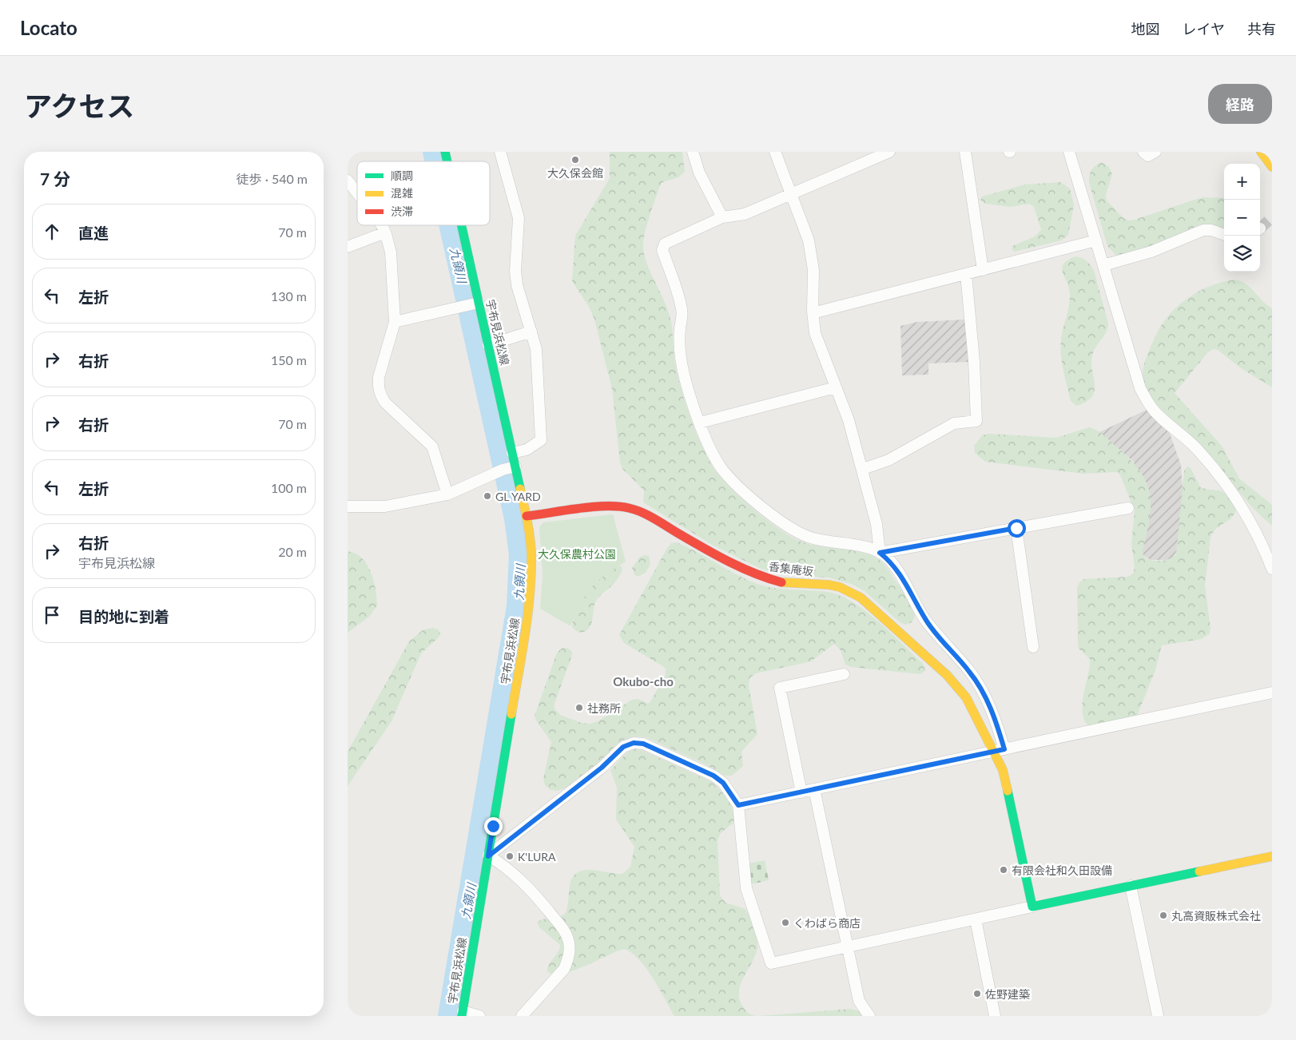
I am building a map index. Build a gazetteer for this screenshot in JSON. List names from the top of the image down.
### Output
{
  "streets": {
    "street": ["宇布見浜松線", "香集庵坂"]
  },
  "crossings": [
    ["宇布見浜松線", "香集庵坂"]
  ],
  "districts": ["Okubo-cho"],
  "water": ["九領川"],
  "parks": ["大久保農村公園"],
  "places": [
    "大久保会館",
    "GL YARD",
    "社務所",
    "K'LURA",
    "有限会社和久田設備",
    "丸高資販株式会社",
    "くわばら商店",
    "佐野建築"
  ],
  "legend": ["順調", "混雑", "渋滞"],
  "page": {
    "header": "Locato",
    "nav": ["地図", "レイヤ", "共有"],
    "title": "アクセス",
    "buttons": "経路",
    "heading": ["7 分", "徒歩 · 540 m"],
    "map_buttons": ["+", "−"],
    "list": [
      ["直進", "70 m"],
      ["左折", "130 m"],
      ["右折", "150 m"],
      ["右折", "70 m"],
      ["左折", "100 m"],
      ["右折", "宇布見浜松線", "20 m"],
      "目的地に到着"
    ]
  }
}
